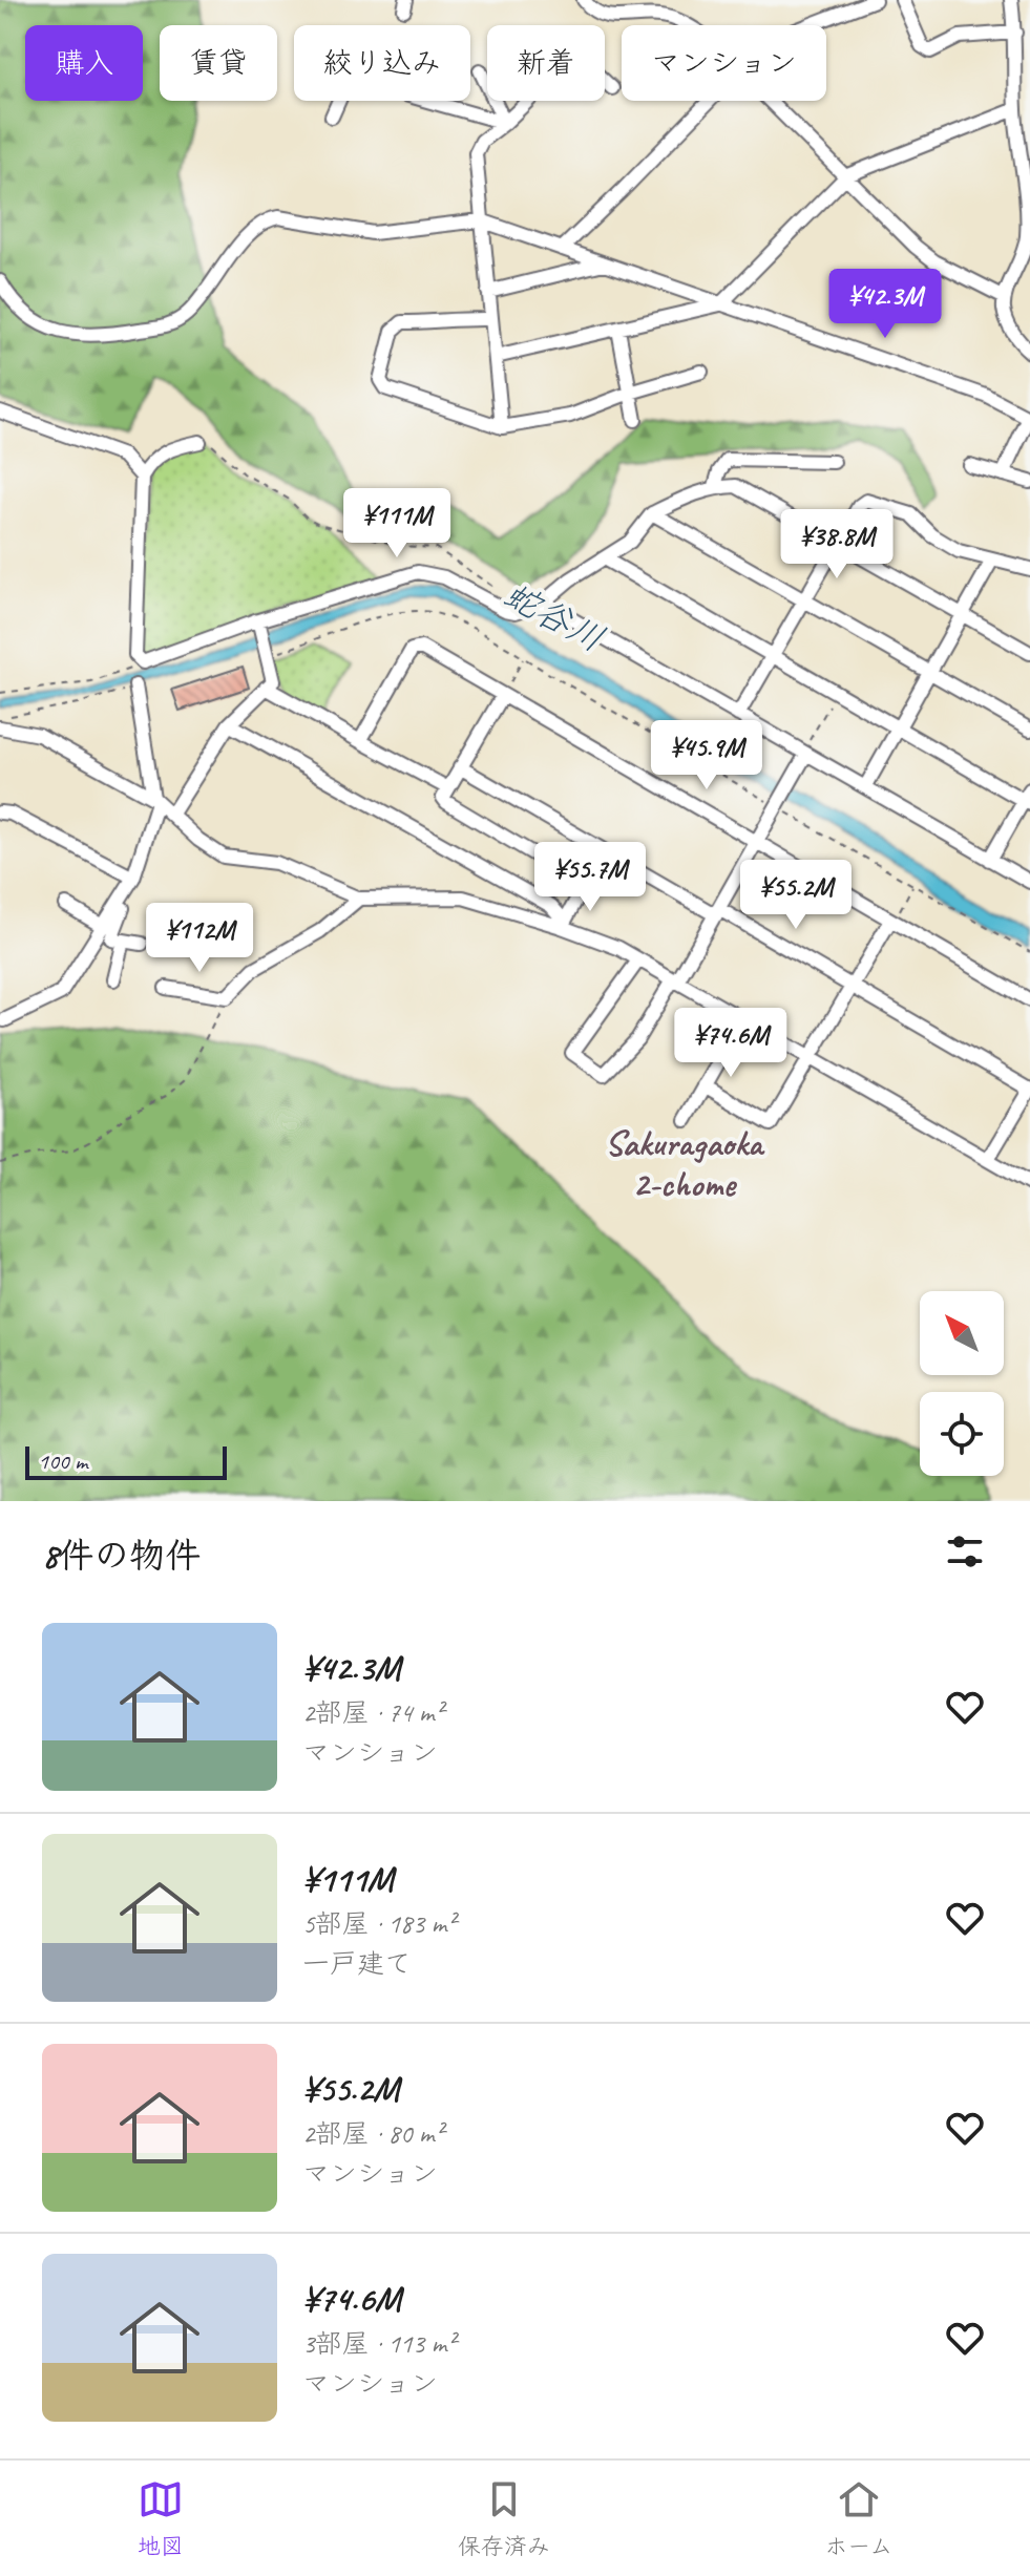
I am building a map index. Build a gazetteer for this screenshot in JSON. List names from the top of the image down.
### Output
{
  "districts": ["Sakuragaoka 2-chome"],
  "water": ["蛇谷川"],
  "scale_bar": "100 m",
  "north": "top left",
  "page": {
    "chip": [
      "購入",
      "賃貸",
      "絞り込み",
      "新着",
      "マンション"
    ],
    "price": [
      "¥42.3M",
      "¥111M",
      "¥38.8M",
      "¥45.9M",
      "¥55.7M",
      "¥55.2M",
      "¥112M",
      "¥74.6M"
    ],
    "scale": "100 m",
    "heading": "8件の物件",
    "list": [
      {
        "name": "¥42.3M",
        "note": "2部屋 · 74 m² · マンション"
      },
      {
        "name": "¥111M",
        "note": "5部屋 · 183 m² · 一戸建て"
      },
      {
        "name": "¥55.2M",
        "note": "2部屋 · 80 m² · マンション"
      },
      {
        "name": "¥74.6M",
        "note": "3部屋 · 113 m² · マンション"
      }
    ],
    "tabs": ["地図", "保存済み", "ホーム"]
  }
}
